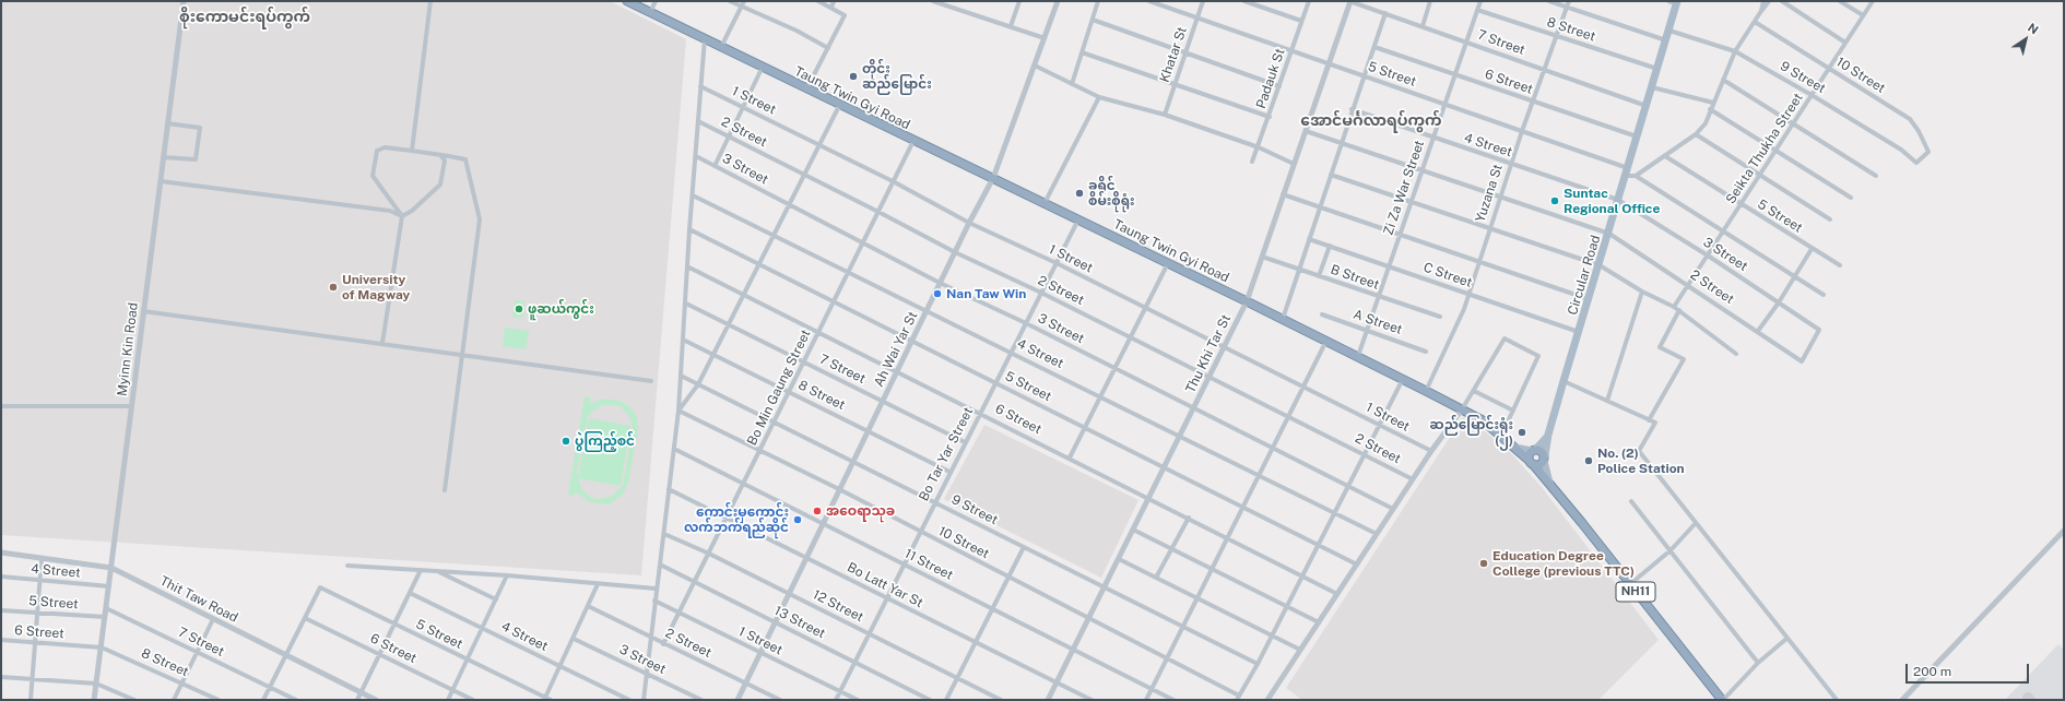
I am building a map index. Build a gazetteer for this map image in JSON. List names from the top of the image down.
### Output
{
  "streets": {
    "highway": ["Taung Twin Gyi Road", "NH11"],
    "main road": ["Circular Road"],
    "street": [
      "8 Street",
      "7 Street",
      "Khatar St",
      "5 Street",
      "10 Street",
      "9 Street",
      "Padauk St",
      "6 Street",
      "1 Street",
      "2 Street",
      "4 Street",
      "Seikta Thukha Street",
      "3 Street",
      "Zi Za War Street",
      "Yuzana St",
      "C Street",
      "B Street",
      "A Street",
      "Myinn Kin Road",
      "Ah Wai Yar St",
      "Thu Khi Tar St",
      "Bo Min Gaung Street",
      "Bo Tar Yar Street",
      "11 Street",
      "Bo Latt Yar St",
      "Thit Taw Road",
      "12 Street",
      "13 Street"
    ]
  },
  "crossings": [
    ["8 Street", "6 Street"],
    ["8 Street", "Zi Za War Street"],
    ["8 Street", "Yuzana St"],
    ["8 Street", "Circular Road"],
    ["8 Street", "Ah Wai Yar St"],
    ["8 Street", "Bo Min Gaung Street"],
    ["8 Street", "Bo Tar Yar Street"],
    ["7 Street", "Zi Za War Street"],
    ["7 Street", "Yuzana St"],
    ["7 Street", "Circular Road"],
    ["7 Street", "Myinn Kin Road"],
    ["7 Street", "Ah Wai Yar St"],
    ["7 Street", "Thu Khi Tar St"],
    ["7 Street", "Bo Min Gaung Street"],
    ["7 Street", "Bo Tar Yar Street"],
    ["Khatar St", "5 Street"],
    ["5 Street", "Padauk St"],
    ["5 Street", "6 Street"],
    ["5 Street", "Seikta Thukha Street"],
    ["5 Street", "Zi Za War Street"],
    ["5 Street", "Yuzana St"],
    ["5 Street", "Circular Road"],
    ["5 Street", "Ah Wai Yar St"],
    ["5 Street", "Thu Khi Tar St"],
    ["5 Street", "Bo Min Gaung Street"],
    ["5 Street", "Bo Tar Yar Street"],
    ["10 Street", "9 Street"],
    ["10 Street", "Seikta Thukha Street"],
    ["10 Street", "Ah Wai Yar St"],
    ["10 Street", "Thu Khi Tar St"],
    ["10 Street", "Bo Min Gaung Street"],
    ["10 Street", "Bo Tar Yar Street"],
    ["9 Street", "Seikta Thukha Street"],
    ["9 Street", "Circular Road"],
    ["9 Street", "Ah Wai Yar St"],
    ["9 Street", "Thu Khi Tar St"],
    ["9 Street", "Bo Min Gaung Street"],
    ["9 Street", "Bo Tar Yar Street"],
    ["6 Street", "Zi Za War Street"],
    ["6 Street", "Yuzana St"],
    ["6 Street", "Circular Road"],
    ["6 Street", "Ah Wai Yar St"],
    ["6 Street", "Thu Khi Tar St"],
    ["6 Street", "Bo Min Gaung Street"],
    ["6 Street", "Bo Tar Yar Street"],
    ["Taung Twin Gyi Road", "Zi Za War Street"],
    ["Taung Twin Gyi Road", "Yuzana St"],
    ["Taung Twin Gyi Road", "Circular Road"],
    ["Taung Twin Gyi Road", "Ah Wai Yar St"],
    ["Taung Twin Gyi Road", "Thu Khi Tar St"],
    ["Taung Twin Gyi Road", "Bo Min Gaung Street"],
    ["Taung Twin Gyi Road", "Bo Tar Yar Street"],
    ["Taung Twin Gyi Road", "NH11"],
    ["1 Street", "Ah Wai Yar St"],
    ["1 Street", "Thu Khi Tar St"],
    ["1 Street", "Bo Min Gaung Street"],
    ["1 Street", "Bo Tar Yar Street"],
    ["2 Street", "Seikta Thukha Street"],
    ["2 Street", "3 Street"],
    ["2 Street", "Circular Road"],
    ["2 Street", "Ah Wai Yar St"],
    ["2 Street", "Thu Khi Tar St"],
    ["2 Street", "Bo Min Gaung Street"],
    ["2 Street", "Bo Tar Yar Street"],
    ["4 Street", "3 Street"],
    ["4 Street", "Zi Za War Street"],
    ["4 Street", "Yuzana St"],
    ["4 Street", "Circular Road"],
    ["4 Street", "Myinn Kin Road"],
    ["4 Street", "Ah Wai Yar St"],
    ["4 Street", "Thu Khi Tar St"],
    ["4 Street", "Bo Min Gaung Street"],
    ["4 Street", "Bo Tar Yar Street"],
    ["Seikta Thukha Street", "3 Street"],
    ["3 Street", "Circular Road"],
    ["3 Street", "Ah Wai Yar St"],
    ["3 Street", "Thu Khi Tar St"],
    ["3 Street", "Bo Min Gaung Street"],
    ["3 Street", "Bo Tar Yar Street"],
    ["Zi Za War Street", "C Street"],
    ["Zi Za War Street", "B Street"],
    ["Zi Za War Street", "A Street"],
    ["Yuzana St", "C Street"],
    ["C Street", "Circular Road"],
    ["Circular Road", "NH11"],
    ["B Street", "Thu Khi Tar St"],
    ["Myinn Kin Road", "Thit Taw Road"],
    ["Ah Wai Yar St", "11 Street"],
    ["Ah Wai Yar St", "Bo Latt Yar St"],
    ["Ah Wai Yar St", "12 Street"],
    ["Ah Wai Yar St", "13 Street"],
    ["Thu Khi Tar St", "11 Street"],
    ["Thu Khi Tar St", "Bo Latt Yar St"],
    ["Bo Min Gaung Street", "11 Street"],
    ["Bo Min Gaung Street", "Bo Latt Yar St"],
    ["Bo Min Gaung Street", "12 Street"],
    ["Bo Min Gaung Street", "13 Street"],
    ["Bo Tar Yar Street", "11 Street"],
    ["Bo Tar Yar Street", "Bo Latt Yar St"],
    ["Bo Tar Yar Street", "12 Street"],
    ["Bo Tar Yar Street", "13 Street"]
  ],
  "districts": ["စိုးကောမင်းရပ်ကွက်", "အောင်မင်္ဂလာရပ်ကွက်"],
  "places": [
    "တိုင်း ဆည်မြောင်း",
    "ခရိုင် စိမ်းစိုရုံး",
    "Suntac Regional Office",
    "University of Magway",
    "Nan Taw Win",
    "ဖူဆယ်ကွင်း",
    "ဆည်မြောင်းရုံး (၂)",
    "ပွဲကြည့်စင်",
    "No. (2) Police Station",
    "အဝေရာသုခ",
    "ကောင်းမှကောင်း လက်ဘက်ရည်ဆိုင်",
    "Education Degree College (previous TTC)"
  ],
  "scale_bar": "200 m",
  "north": "top right"
}
